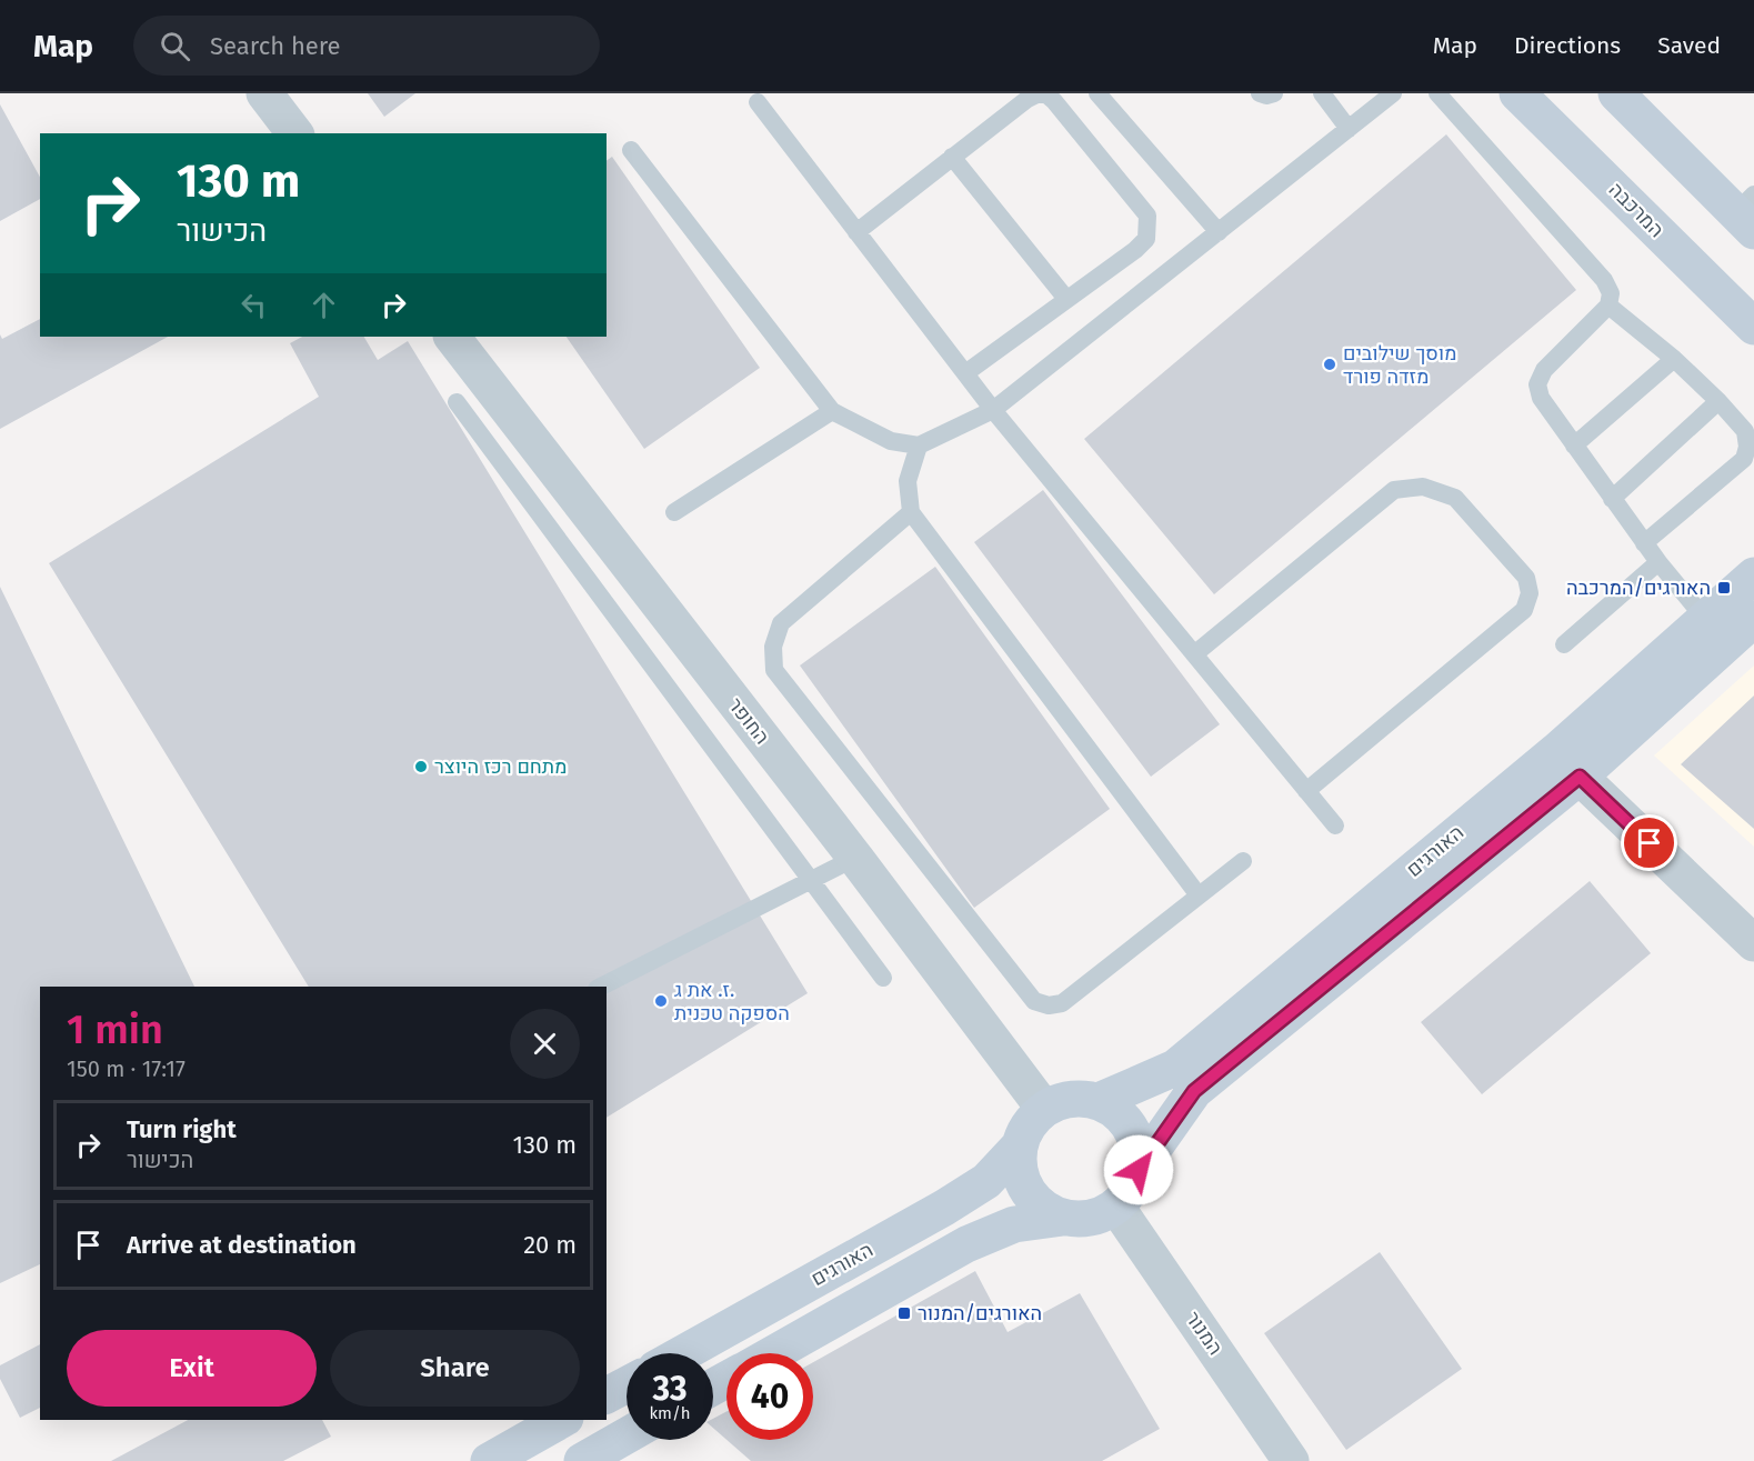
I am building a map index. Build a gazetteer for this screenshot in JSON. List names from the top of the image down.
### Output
{
  "streets": {
    "street": [
      "המרכבה",
      "החופר",
      "האורגים",
      "המנור"
    ]
  },
  "crossings": [
    ["החופר", "האורגים"],
    ["החופר", "המנור"],
    ["האורגים", "המנור"]
  ],
  "places": {
    "other": ["מוסך שילובים מזדה פורד", "מתחם רכז היוצר", "ז. את ג. הספקה טכנית"],
    "transit": ["האורגים/המרכבה", "האורגים/המנור"]
  },
  "page": {
    "header": "Map",
    "search": "Search here",
    "nav": ["Map", "Directions", "Saved"],
    "turn": ["130 m", "הכישור"],
    "heading": ["1 min", "150 m · 17:17"],
    "list": [
      {
        "name": "Turn right",
        "note": "הכישור",
        "value": "130 m"
      },
      {
        "name": "Arrive at destination",
        "value": "20 m"
      }
    ],
    "buttons": ["Exit", "Share"],
    "speed": "33 km/h",
    "limit": "40"
  }
}
